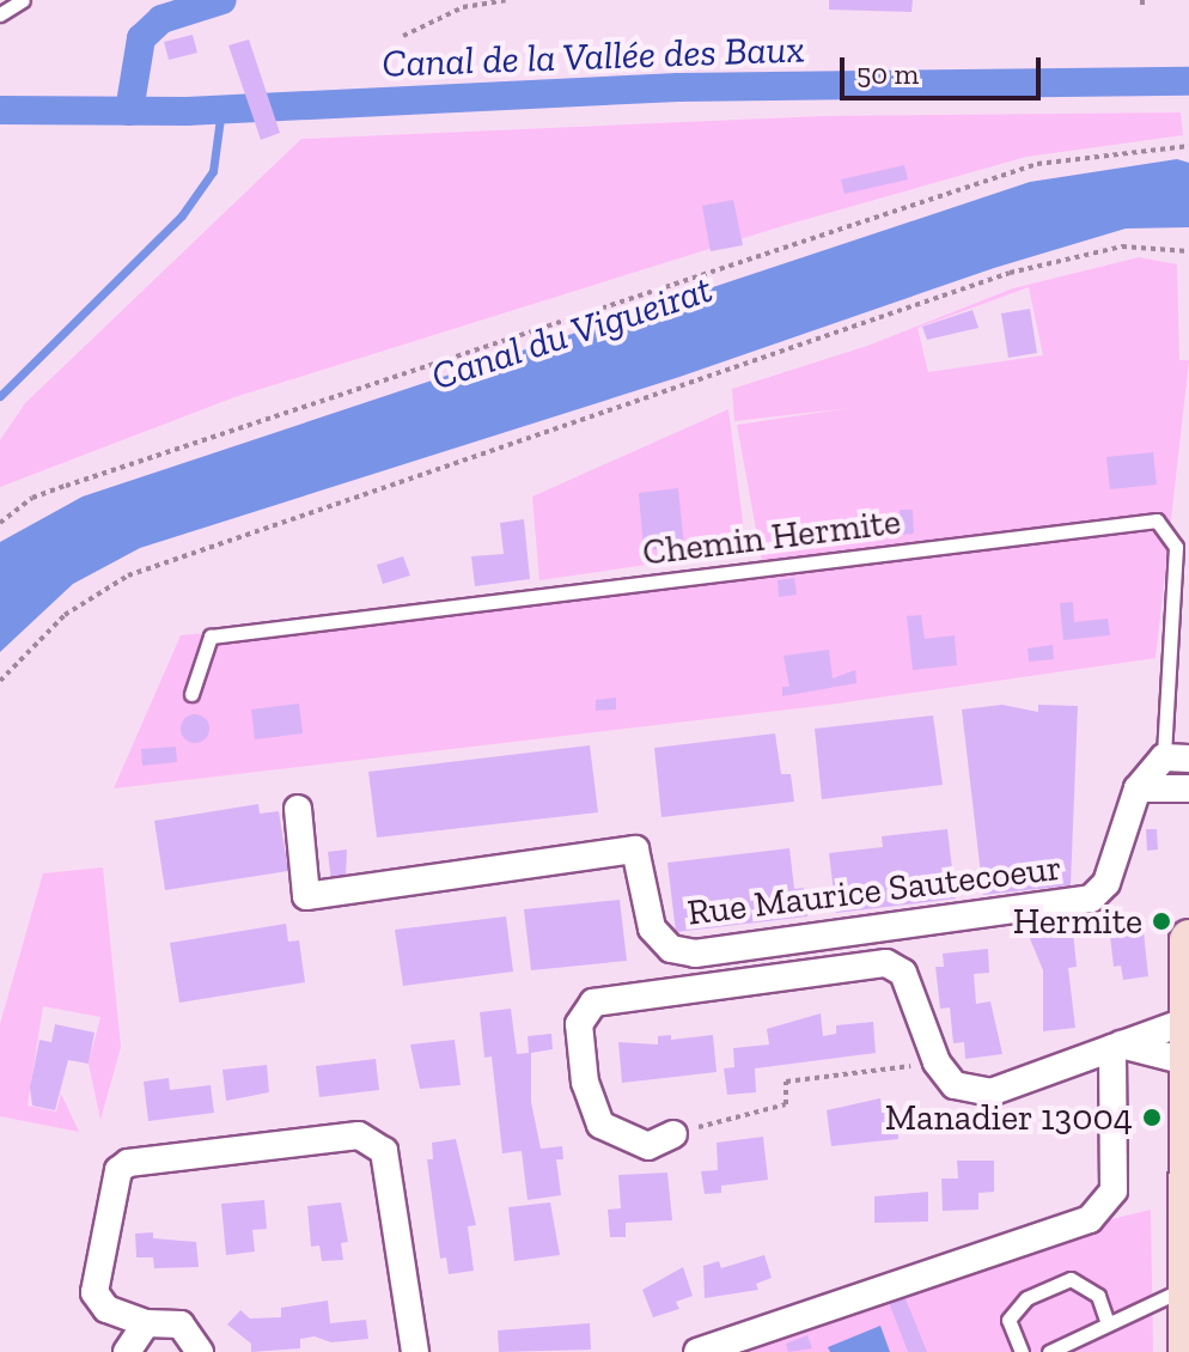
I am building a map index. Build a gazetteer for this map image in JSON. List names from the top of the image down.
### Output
{
  "streets": {
    "street": ["Rue Maurice Sautecoeur"],
    "lane": ["Chemin Hermite"]
  },
  "crossings": [
    ["Chemin Hermite", "Rue Maurice Sautecoeur"]
  ],
  "water": ["Canal de la Vallée des Baux", "Canal du Vigueirat"],
  "places": ["Hermite", "Manadier 13004"],
  "scale_bar": "50 m"
}
